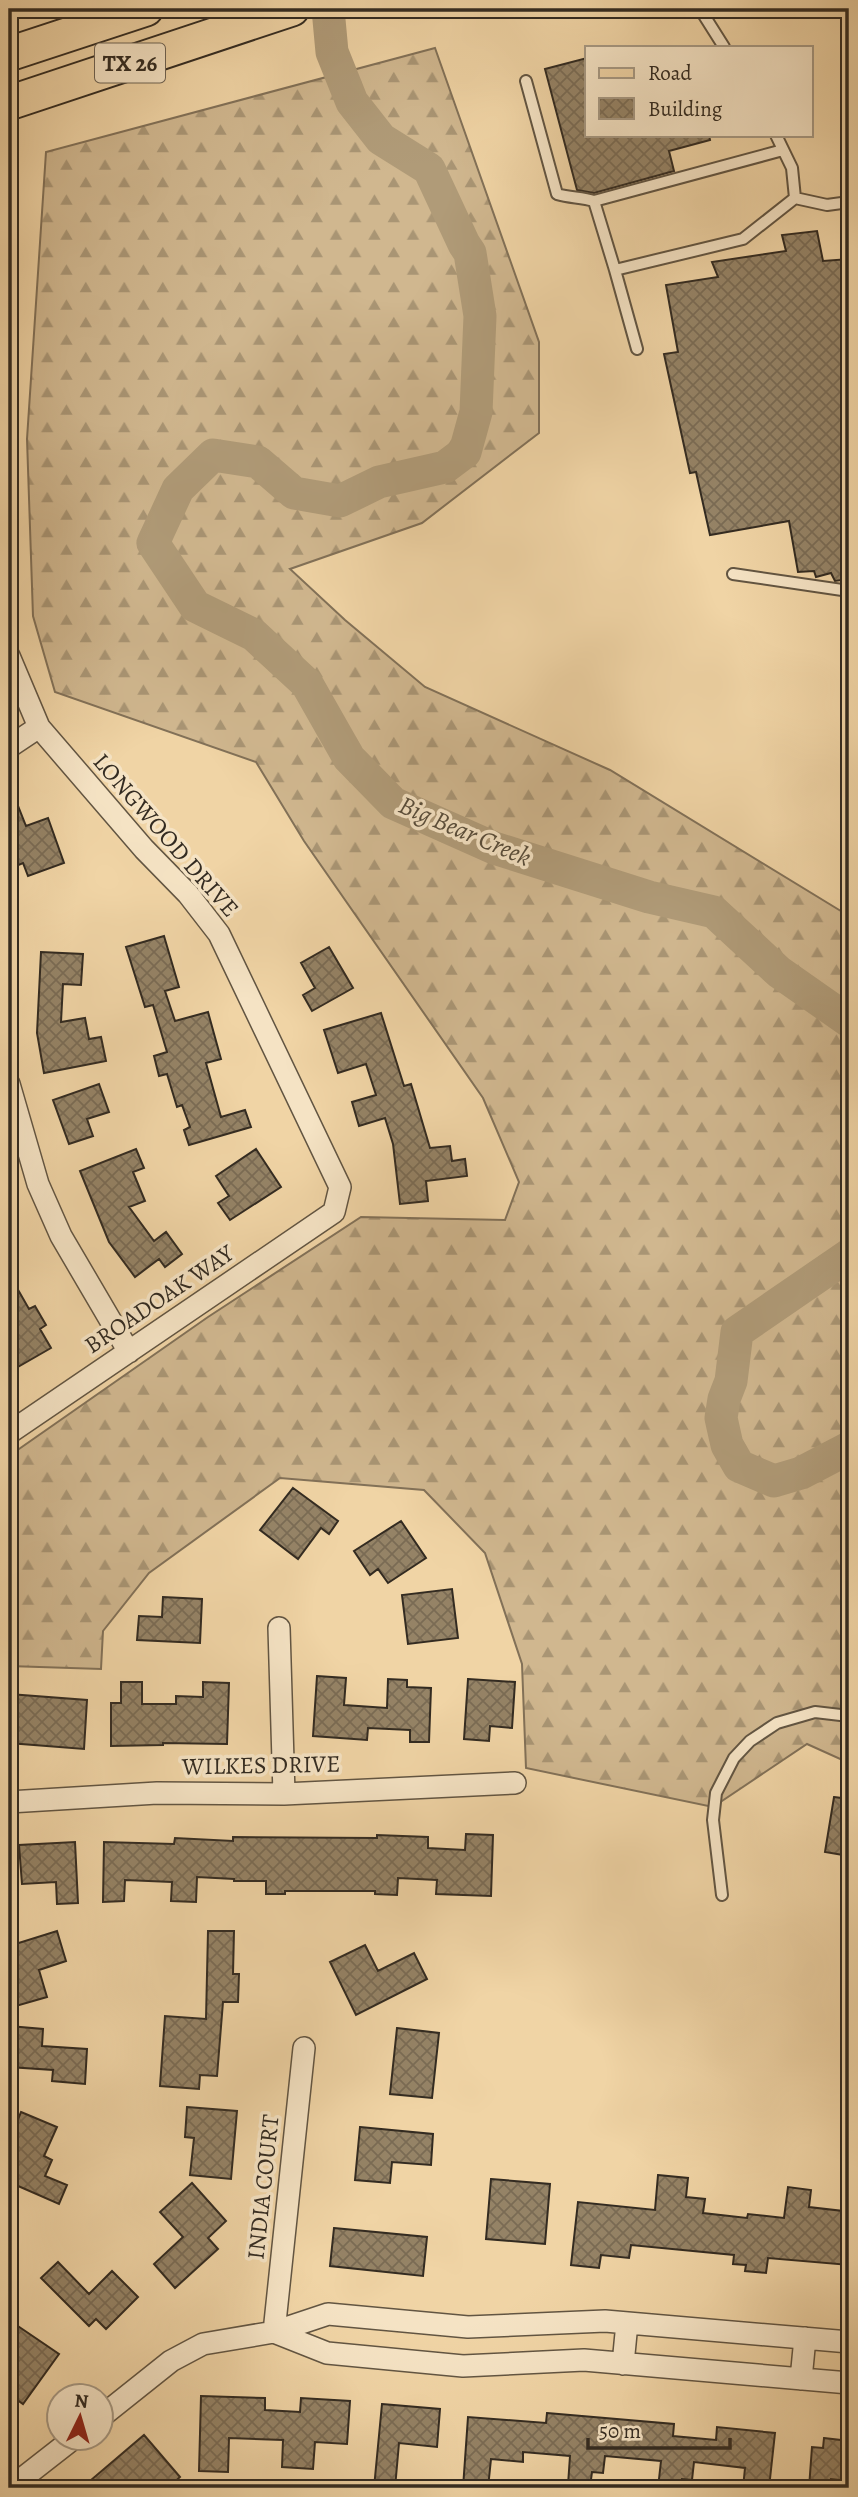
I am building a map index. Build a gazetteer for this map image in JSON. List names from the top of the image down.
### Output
{
  "streets": {
    "main road": ["TX 26"],
    "street": [
      "LONGWOOD DRIVE",
      "BROADOAK WAY",
      "WILKES DRIVE",
      "INDIA COURT"
    ]
  },
  "crossings": [
    ["LONGWOOD DRIVE", "BROADOAK WAY"]
  ],
  "water": ["Big Bear Creek"],
  "legend": ["Road", "Building"],
  "scale_bar": "50 m",
  "north": "top"
}
